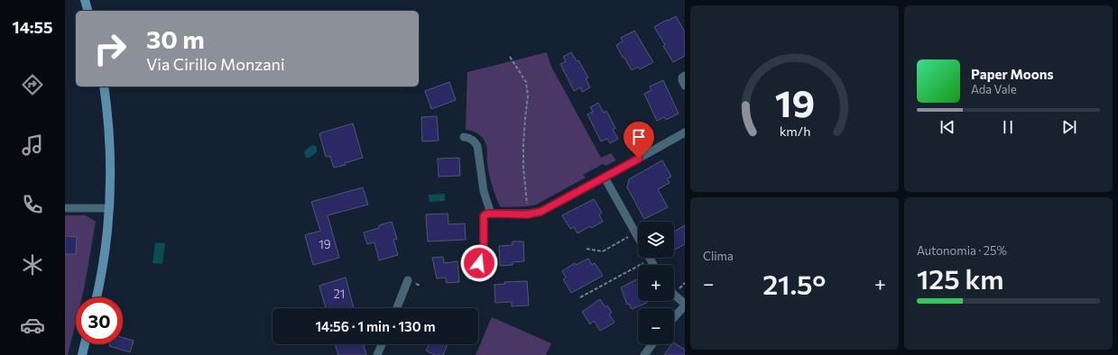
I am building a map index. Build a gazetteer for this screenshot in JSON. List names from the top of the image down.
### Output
{
  "house_numbers": ["19", "21"],
  "page": {
    "tabs": "14:55",
    "turn": ["30 m", "Via Cirillo Monzani"],
    "song": ["Paper Moons", "Ada Vale"],
    "tile": [
      "Clima",
      ["Autonomia · 25%", "125 km"]
    ],
    "map_buttons": ["+", "−"],
    "heat": ["−", "21.5°", "+"],
    "limit": "30",
    "trip": "14:56 · 1 min · 130 m",
    "gauge": ["19", "km/h"]
  }
}
